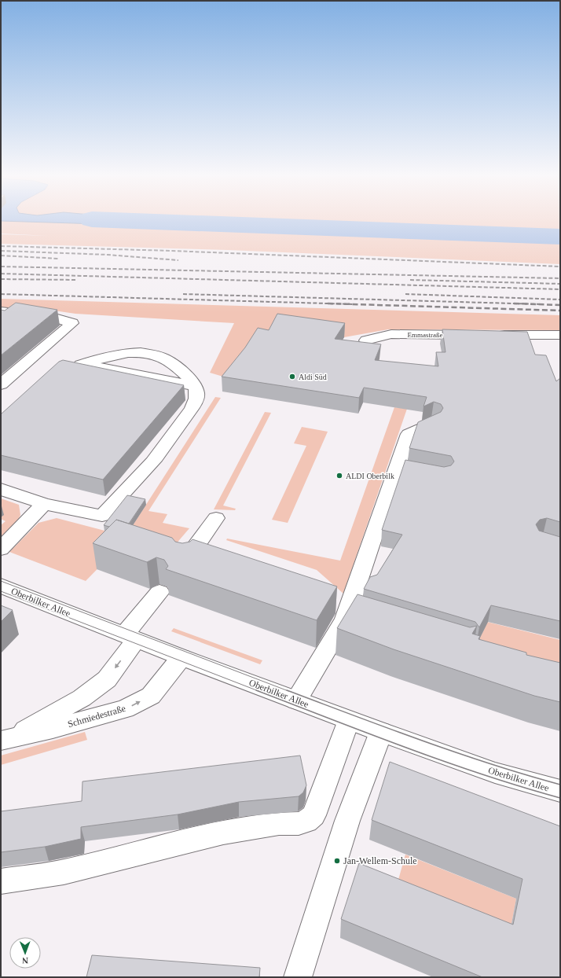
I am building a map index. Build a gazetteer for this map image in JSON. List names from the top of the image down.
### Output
{
  "streets": {
    "street": ["Emmastraße", "Oberbilker Allee", "Schmiedestraße"]
  },
  "crossings": [
    ["Oberbilker Allee", "Schmiedestraße"]
  ],
  "places": ["Aldi Süd", "ALDI Oberbilk", "Jan-Wellem-Schule"],
  "north": "bottom"
}
